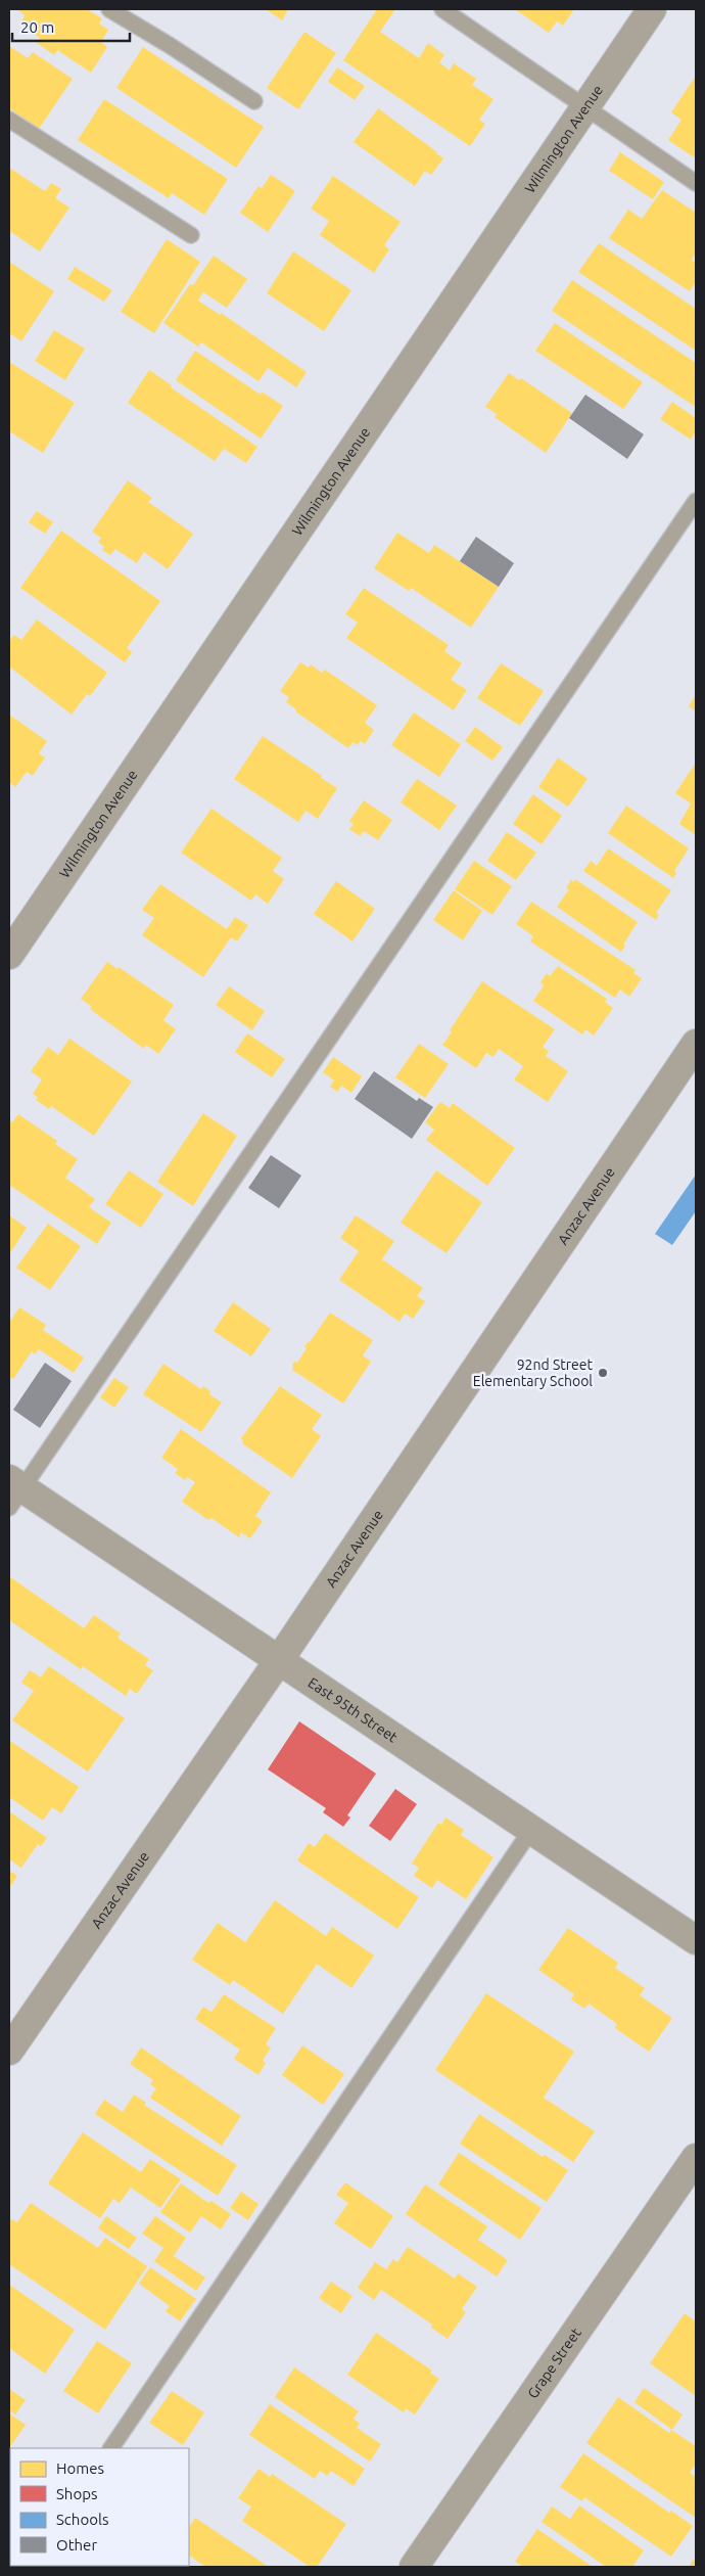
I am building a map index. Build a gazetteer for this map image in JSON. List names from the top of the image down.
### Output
{
  "streets": {
    "street": [
      "Wilmington Avenue",
      "Anzac Avenue",
      "East 95th Street",
      "Grape Street"
    ]
  },
  "crossings": [
    ["Anzac Avenue", "East 95th Street"]
  ],
  "places": ["92nd Street Elementary School"],
  "legend": [
    "Homes",
    "Shops",
    "Schools",
    "Other"
  ],
  "scale_bar": "20 m"
}
